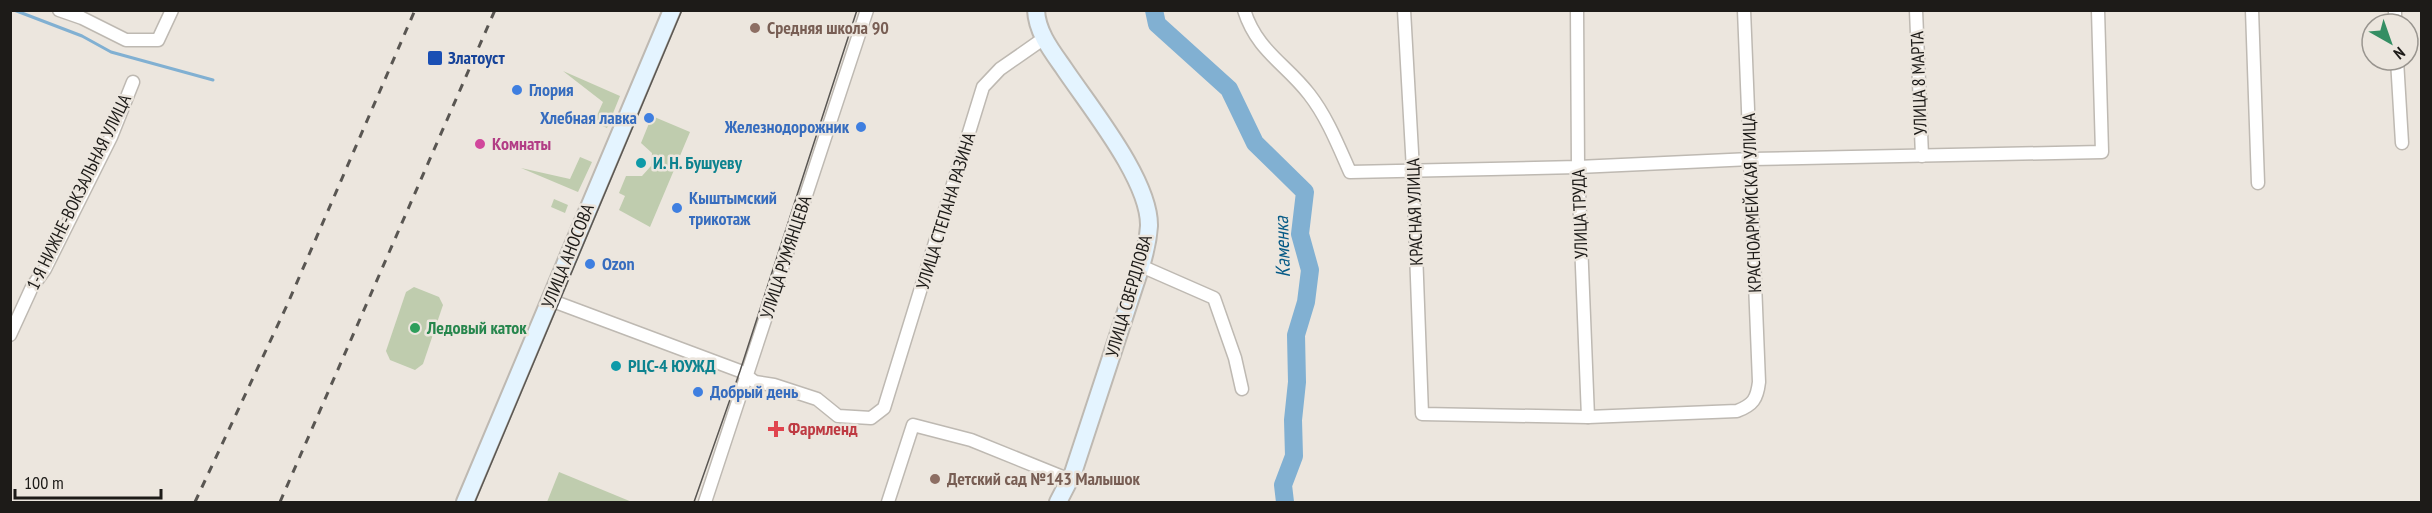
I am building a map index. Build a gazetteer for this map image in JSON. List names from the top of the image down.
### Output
{
  "streets": {
    "street": [
      "УЛИЦА 8 МАРТА",
      "1-Я НИЖНЕ-ВОКЗАЛЬНАЯ УЛИЦА",
      "КРАСНОАРМЕЙСКАЯ УЛИЦА",
      "УЛИЦА СТЕПАНА РАЗИНА",
      "КРАСНАЯ УЛИЦА",
      "УЛИЦА ТРУДА",
      "УЛИЦА АНОСОВА",
      "УЛИЦА РУМЯНЦЕВА",
      "УЛИЦА СВЕРДЛОВА"
    ]
  },
  "crossings": [
    ["КРАСНОАРМЕЙСКАЯ УЛИЦА", "КРАСНАЯ УЛИЦА"],
    ["КРАСНОАРМЕЙСКАЯ УЛИЦА", "УЛИЦА ТРУДА"],
    ["УЛИЦА СТЕПАНА РАЗИНА", "УЛИЦА РУМЯНЦЕВА"],
    ["УЛИЦА СТЕПАНА РАЗИНА", "УЛИЦА СВЕРДЛОВА"],
    ["КРАСНАЯ УЛИЦА", "УЛИЦА ТРУДА"]
  ],
  "water": ["Каменка"],
  "places": {
    "other": [
      "Средняя школа 90",
      "Глория",
      "Хлебная лавка",
      "Железнодорожник",
      "Комнаты",
      "И. Н. Бушуеву",
      "Кыштымский трикотаж",
      "Ozon",
      "Ледовый каток",
      "РЦС-4 ЮУЖД",
      "Добрый день",
      "Детский сад №143 Малышок"
    ],
    "transit": ["Златоуст"],
    "health": ["Фармленд"]
  },
  "scale_bar": "100 m",
  "north": "bottom right"
}
